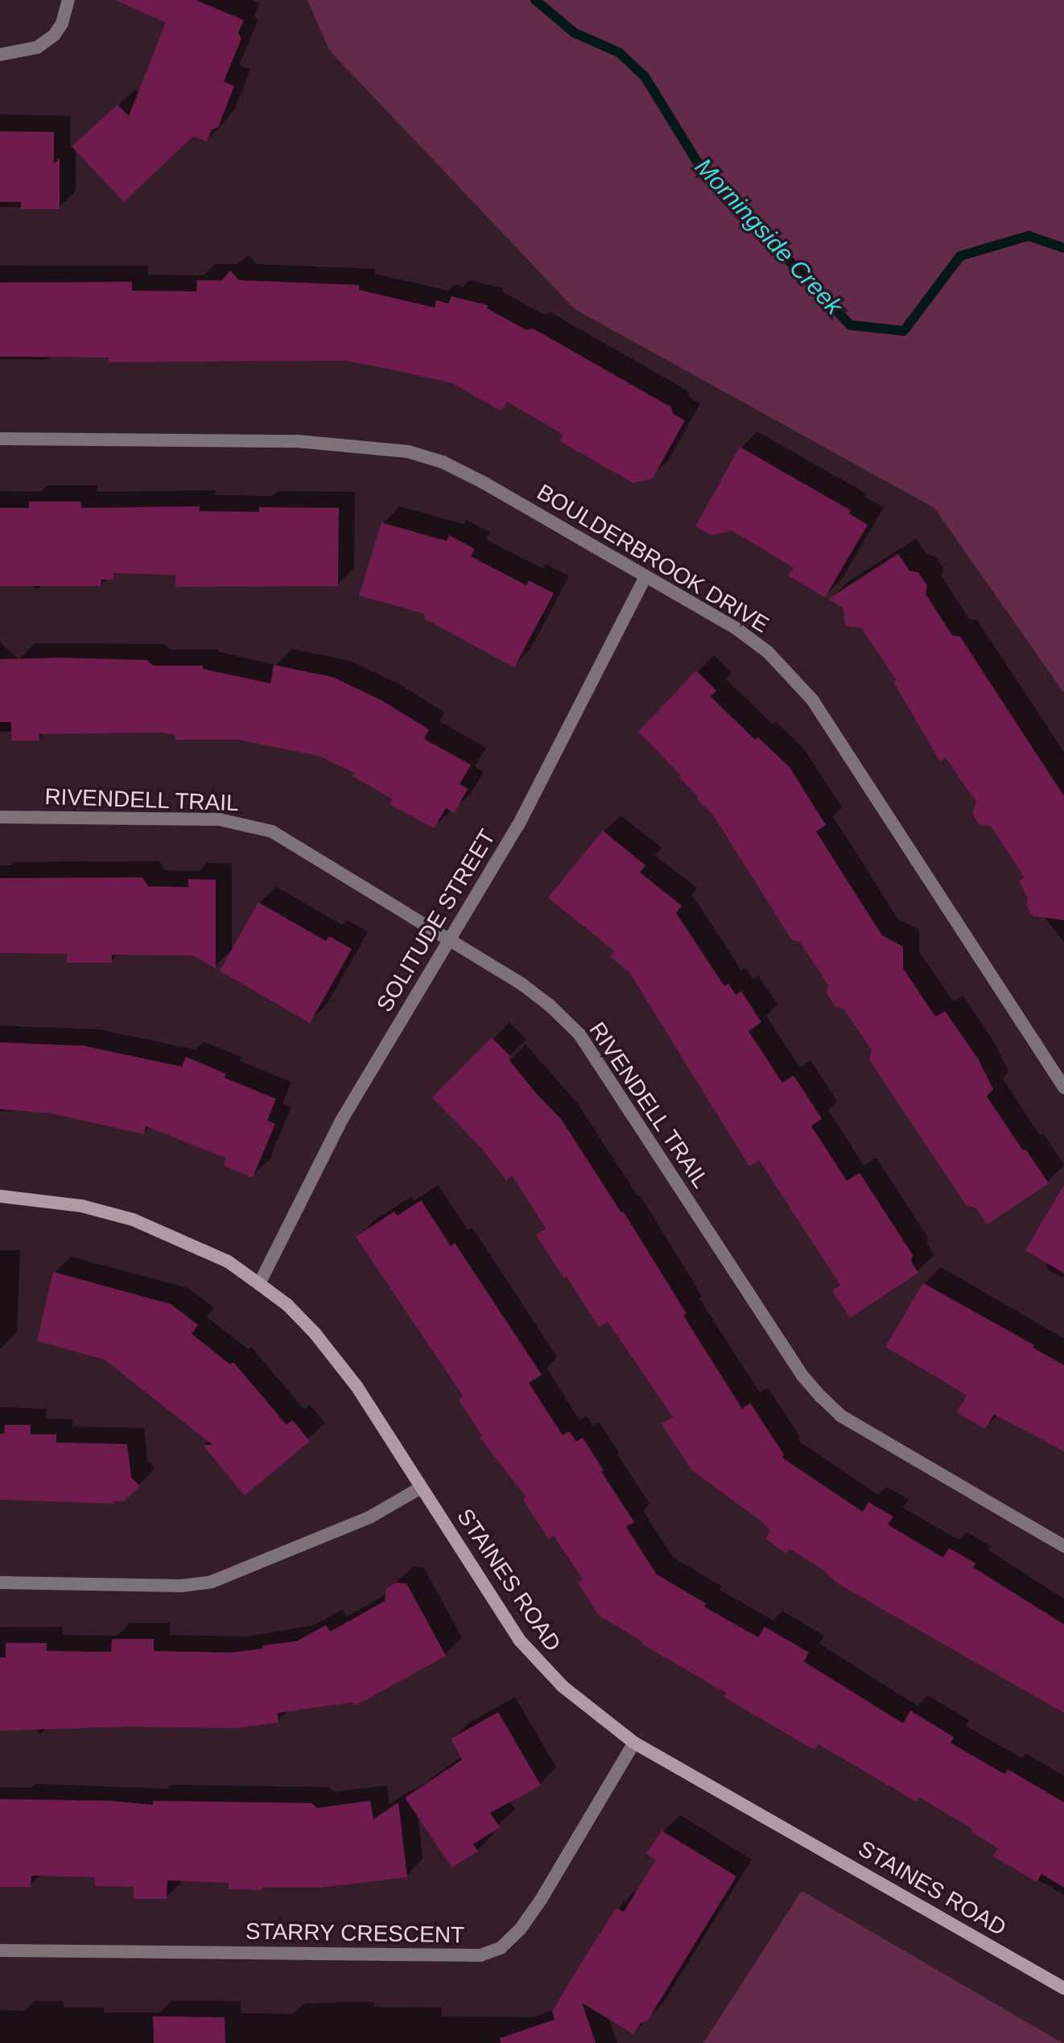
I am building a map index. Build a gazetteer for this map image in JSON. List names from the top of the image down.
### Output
{
  "streets": {
    "street": [
      "BOULDERBROOK DRIVE",
      "RIVENDELL TRAIL",
      "SOLITUDE STREET",
      "STAINES ROAD",
      "STARRY CRESCENT"
    ]
  },
  "crossings": [
    ["BOULDERBROOK DRIVE", "SOLITUDE STREET"],
    ["RIVENDELL TRAIL", "SOLITUDE STREET"],
    ["SOLITUDE STREET", "STAINES ROAD"],
    ["STAINES ROAD", "STARRY CRESCENT"]
  ],
  "water": ["Morningside Creek"]
}
